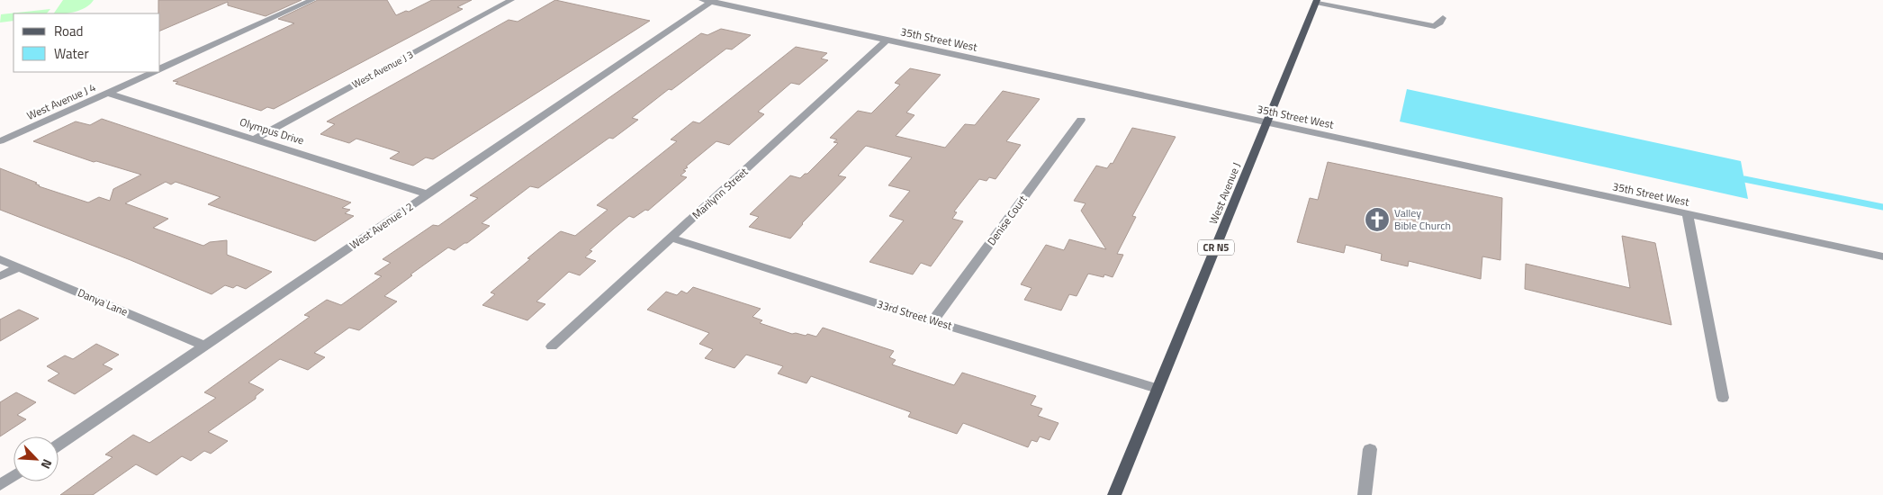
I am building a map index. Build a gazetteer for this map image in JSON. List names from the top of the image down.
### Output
{
  "streets": {
    "main road": ["West Avenue J", "CR N5"],
    "street": [
      "35th Street West",
      "West Avenue J 3",
      "West Avenue J 4",
      "Olympus Drive",
      "Marilynn Street",
      "Denise Court",
      "West Avenue J 2",
      "Danya Lane",
      "33rd Street West"
    ]
  },
  "crossings": [
    ["35th Street West", "Marilynn Street"],
    ["35th Street West", "West Avenue J"],
    ["35th Street West", "West Avenue J 2"],
    ["West Avenue J 3", "Olympus Drive"],
    ["West Avenue J 4", "Olympus Drive"],
    ["Olympus Drive", "West Avenue J 2"],
    ["Marilynn Street", "33rd Street West"],
    ["West Avenue J", "33rd Street West"],
    ["Denise Court", "33rd Street West"],
    ["West Avenue J 2", "Danya Lane"]
  ],
  "places": {
    "church": ["Valley Bible Church"]
  },
  "legend": ["Road", "Water"],
  "north": "bottom right"
}
